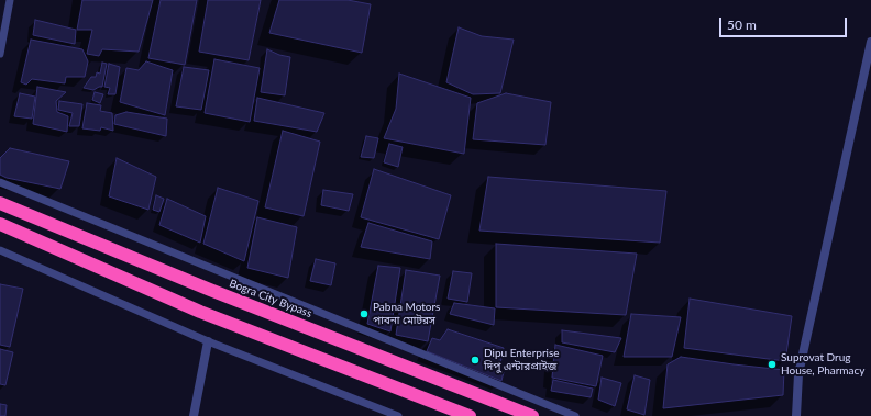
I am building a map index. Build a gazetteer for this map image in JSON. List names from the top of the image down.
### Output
{
  "streets": {
    "highway": ["Bogra City Bypass"]
  },
  "places": ["Pabna Motors পাবনা মোটরস", "Dipu Enterprise দিপু এন্টারপ্রাইজ", "Suprovat Drug House, Pharmacy"],
  "scale_bar": "50 m"
}
